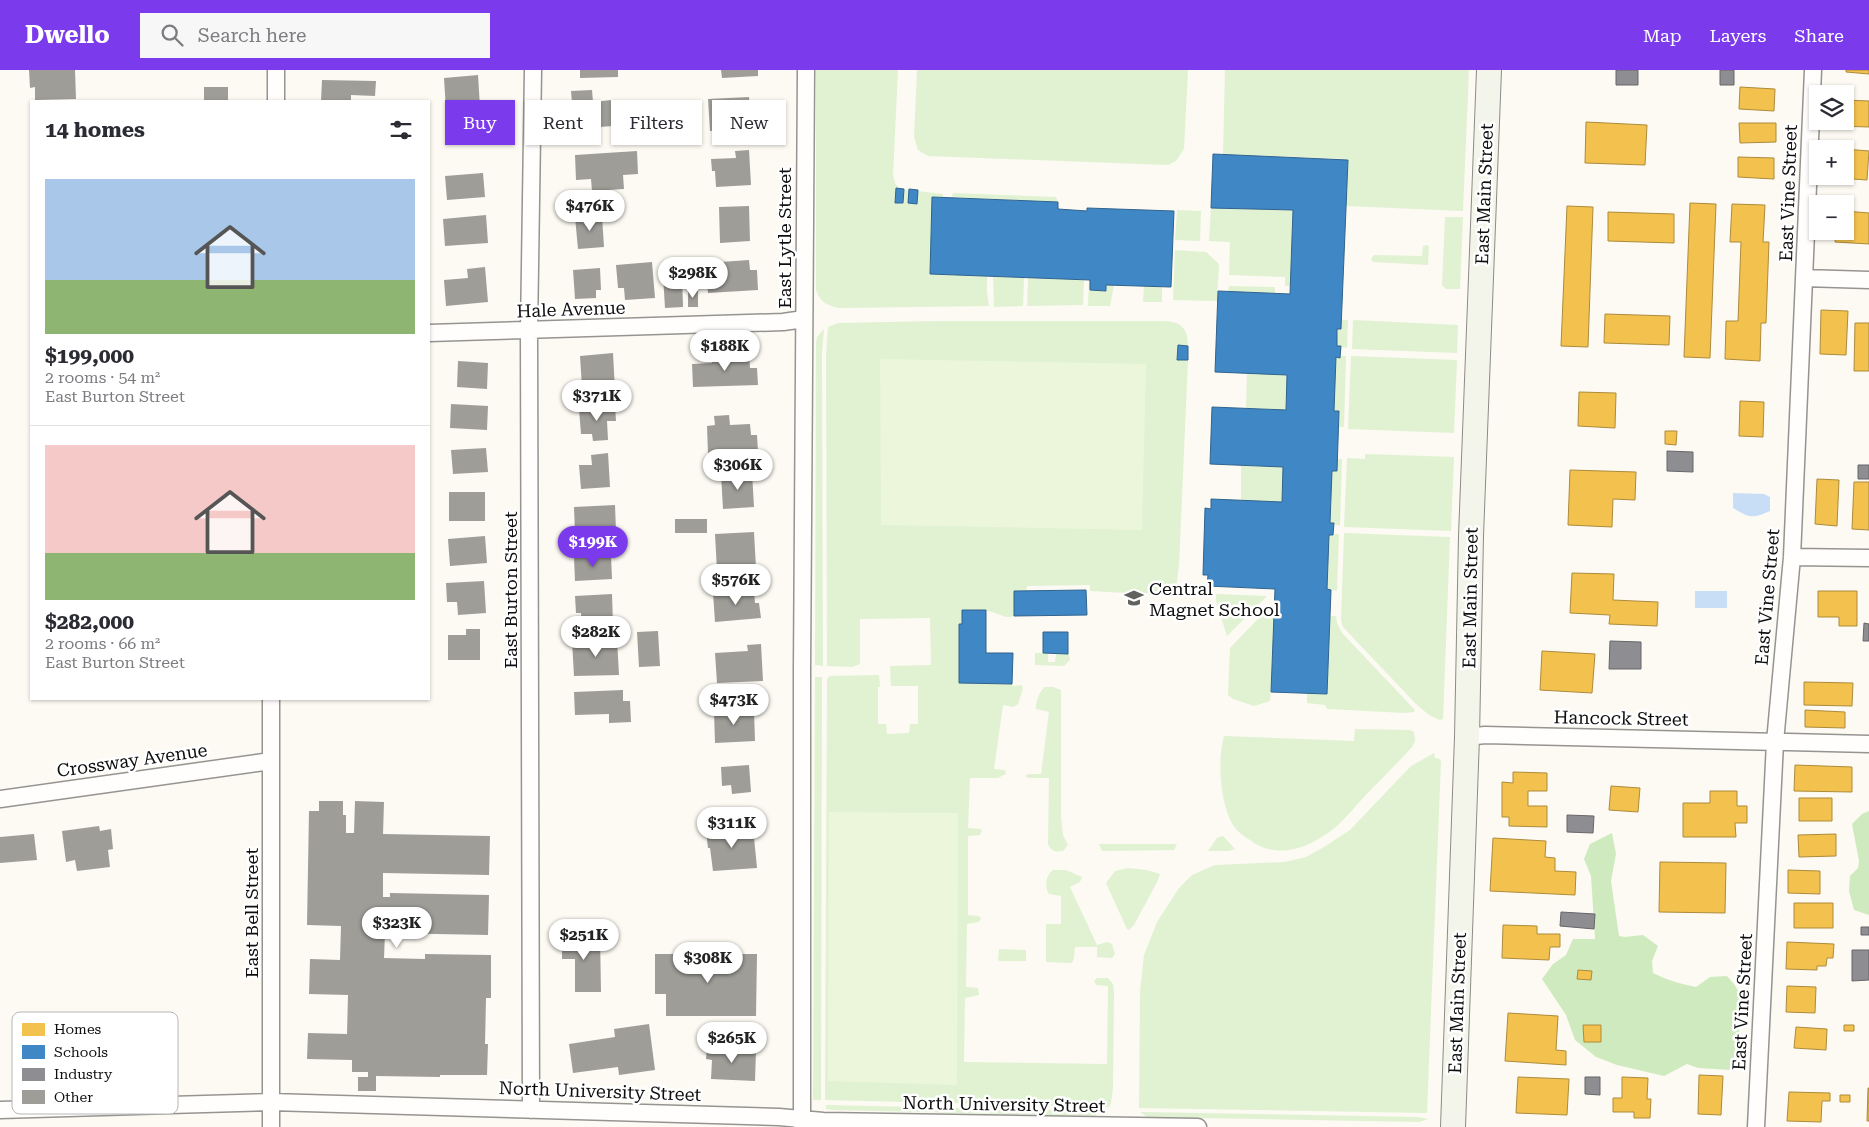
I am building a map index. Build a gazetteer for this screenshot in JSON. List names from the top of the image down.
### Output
{
  "streets": {
    "street": [
      "East Vine Street",
      "East Main Street",
      "East Lytle Street",
      "Hale Avenue",
      "East Burton Street",
      "Hancock Street",
      "Crossway Avenue",
      "East Bell Street",
      "North University Street"
    ]
  },
  "crossings": [
    ["East Vine Street", "Hancock Street"],
    ["East Main Street", "Hancock Street"],
    ["East Lytle Street", "Hale Avenue"],
    ["East Lytle Street", "North University Street"],
    ["Hale Avenue", "East Burton Street"],
    ["East Burton Street", "North University Street"],
    ["Crossway Avenue", "East Bell Street"],
    ["East Bell Street", "North University Street"]
  ],
  "places": {
    "school or university": ["Central Magnet School"]
  },
  "legend": [
    "Homes",
    "Schools",
    "Industry",
    "Other"
  ],
  "page": {
    "header": "Dwello",
    "search": "Search here",
    "nav": ["Map", "Layers", "Share"],
    "map_buttons": ["+", "−"],
    "chip": [
      "Buy",
      "Rent",
      "Filters",
      "New"
    ],
    "heading": "14 homes",
    "list": [
      {
        "name": "$199,000",
        "note": "2 rooms · 54 m² · East Burton Street"
      },
      {
        "name": "$282,000",
        "note": "2 rooms · 66 m² · East Burton Street"
      }
    ],
    "price": [
      "$476K",
      "$298K",
      "$188K",
      "$371K",
      "$306K",
      "$199K",
      "$576K",
      "$282K",
      "$473K",
      "$311K",
      "$323K",
      "$251K",
      "$308K",
      "$265K"
    ]
  }
}
